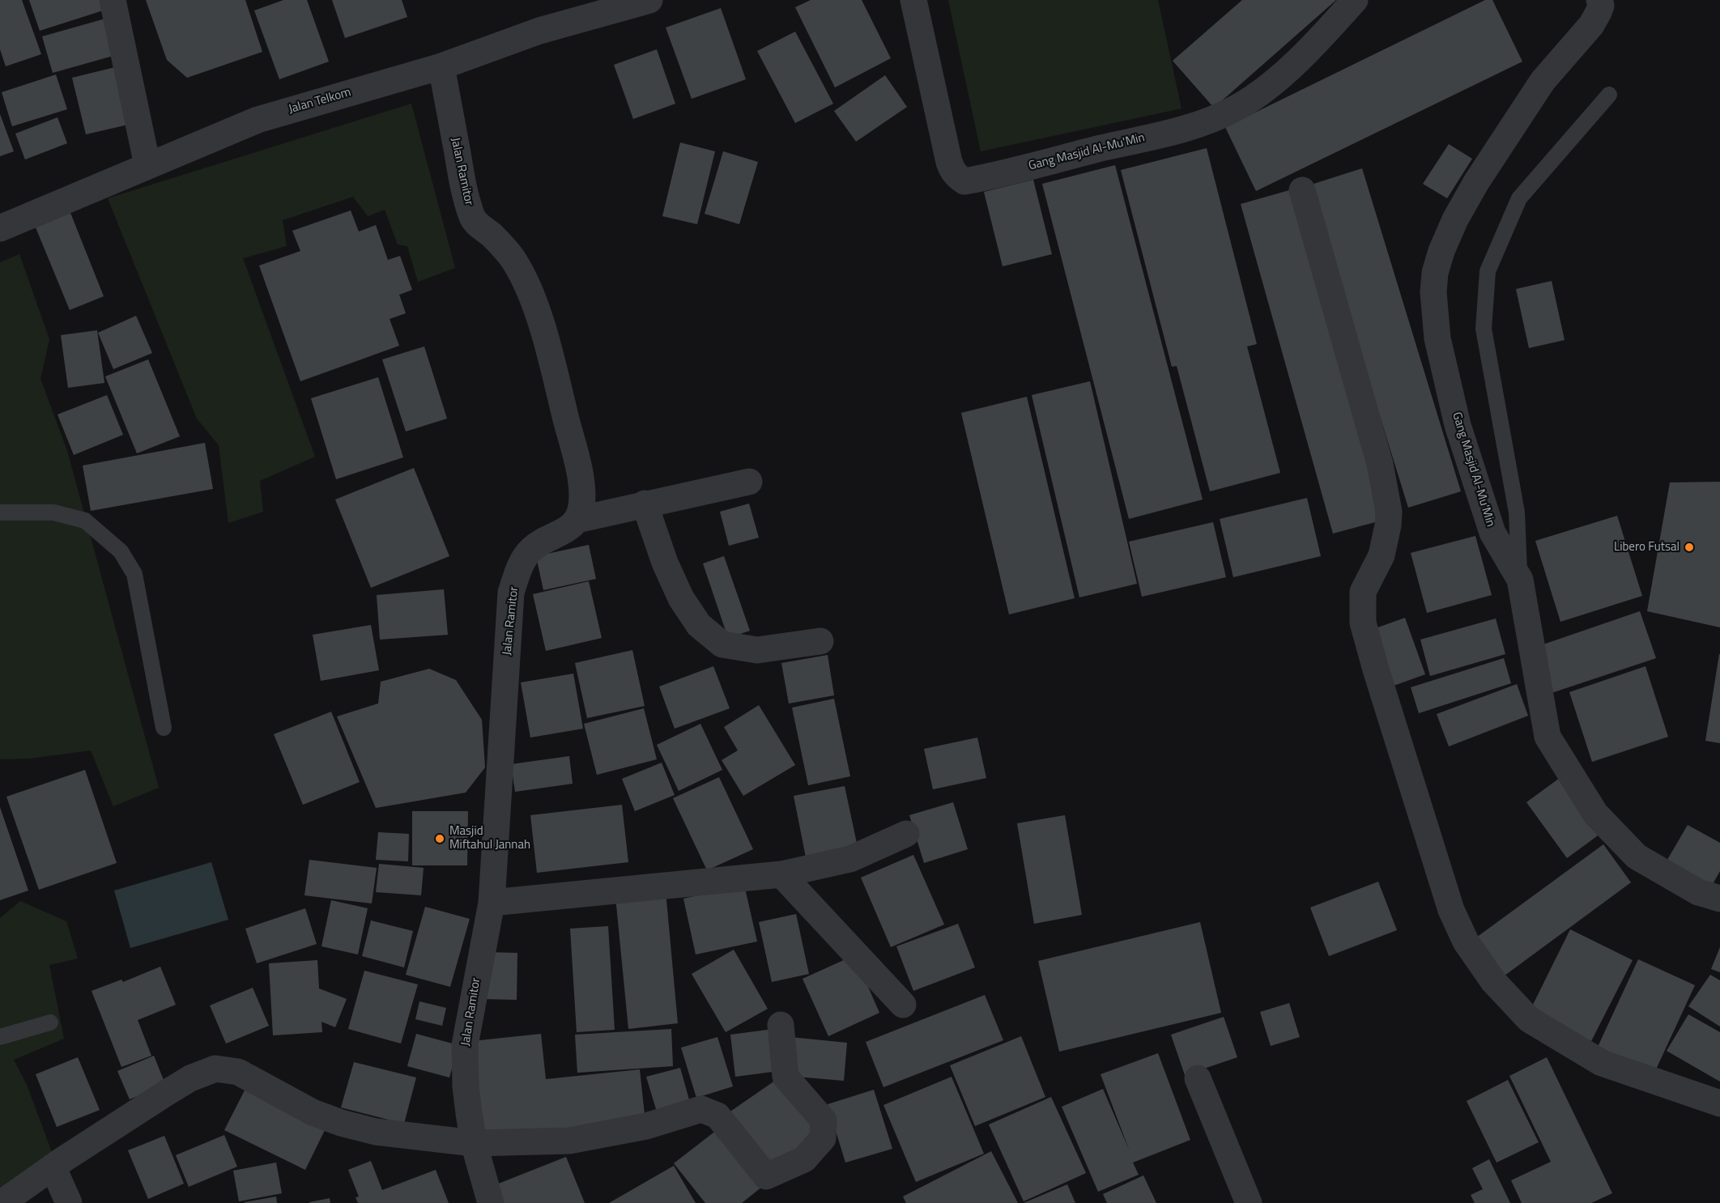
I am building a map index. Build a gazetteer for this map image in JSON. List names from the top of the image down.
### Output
{
  "streets": {
    "street": ["Jalan Telkom", "Gang Masjid Al-Mu'Min", "Jalan Ramitor"]
  },
  "crossings": [
    ["Jalan Telkom", "Jalan Ramitor"]
  ],
  "places": ["Libero Futsal", "Masjid Miftahul Jannah"]
}
